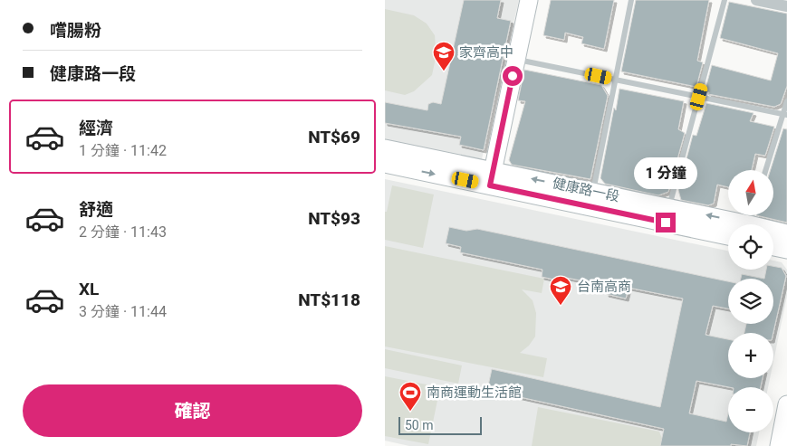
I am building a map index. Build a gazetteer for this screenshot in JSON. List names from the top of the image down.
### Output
{
  "streets": {
    "street": ["健康路一段"]
  },
  "places": {
    "school or university": ["家齊高中", "台南高商"],
    "sports": ["南商運動生活館"]
  },
  "scale_bar": "50 m",
  "north": "top",
  "page": {
    "banner": ["嚐腸粉", "健康路一段"],
    "list": [
      {
        "name": "經濟",
        "note": "1 分鐘 · 11:42",
        "value": "NT$69"
      },
      {
        "name": "舒適",
        "note": "2 分鐘 · 11:43",
        "value": "NT$93"
      },
      {
        "name": "XL",
        "note": "3 分鐘 · 11:44",
        "value": "NT$118"
      }
    ],
    "bubble": "1 分鐘",
    "map_buttons": ["+", "−"],
    "buttons": "確認",
    "scale": "50 m"
  }
}
